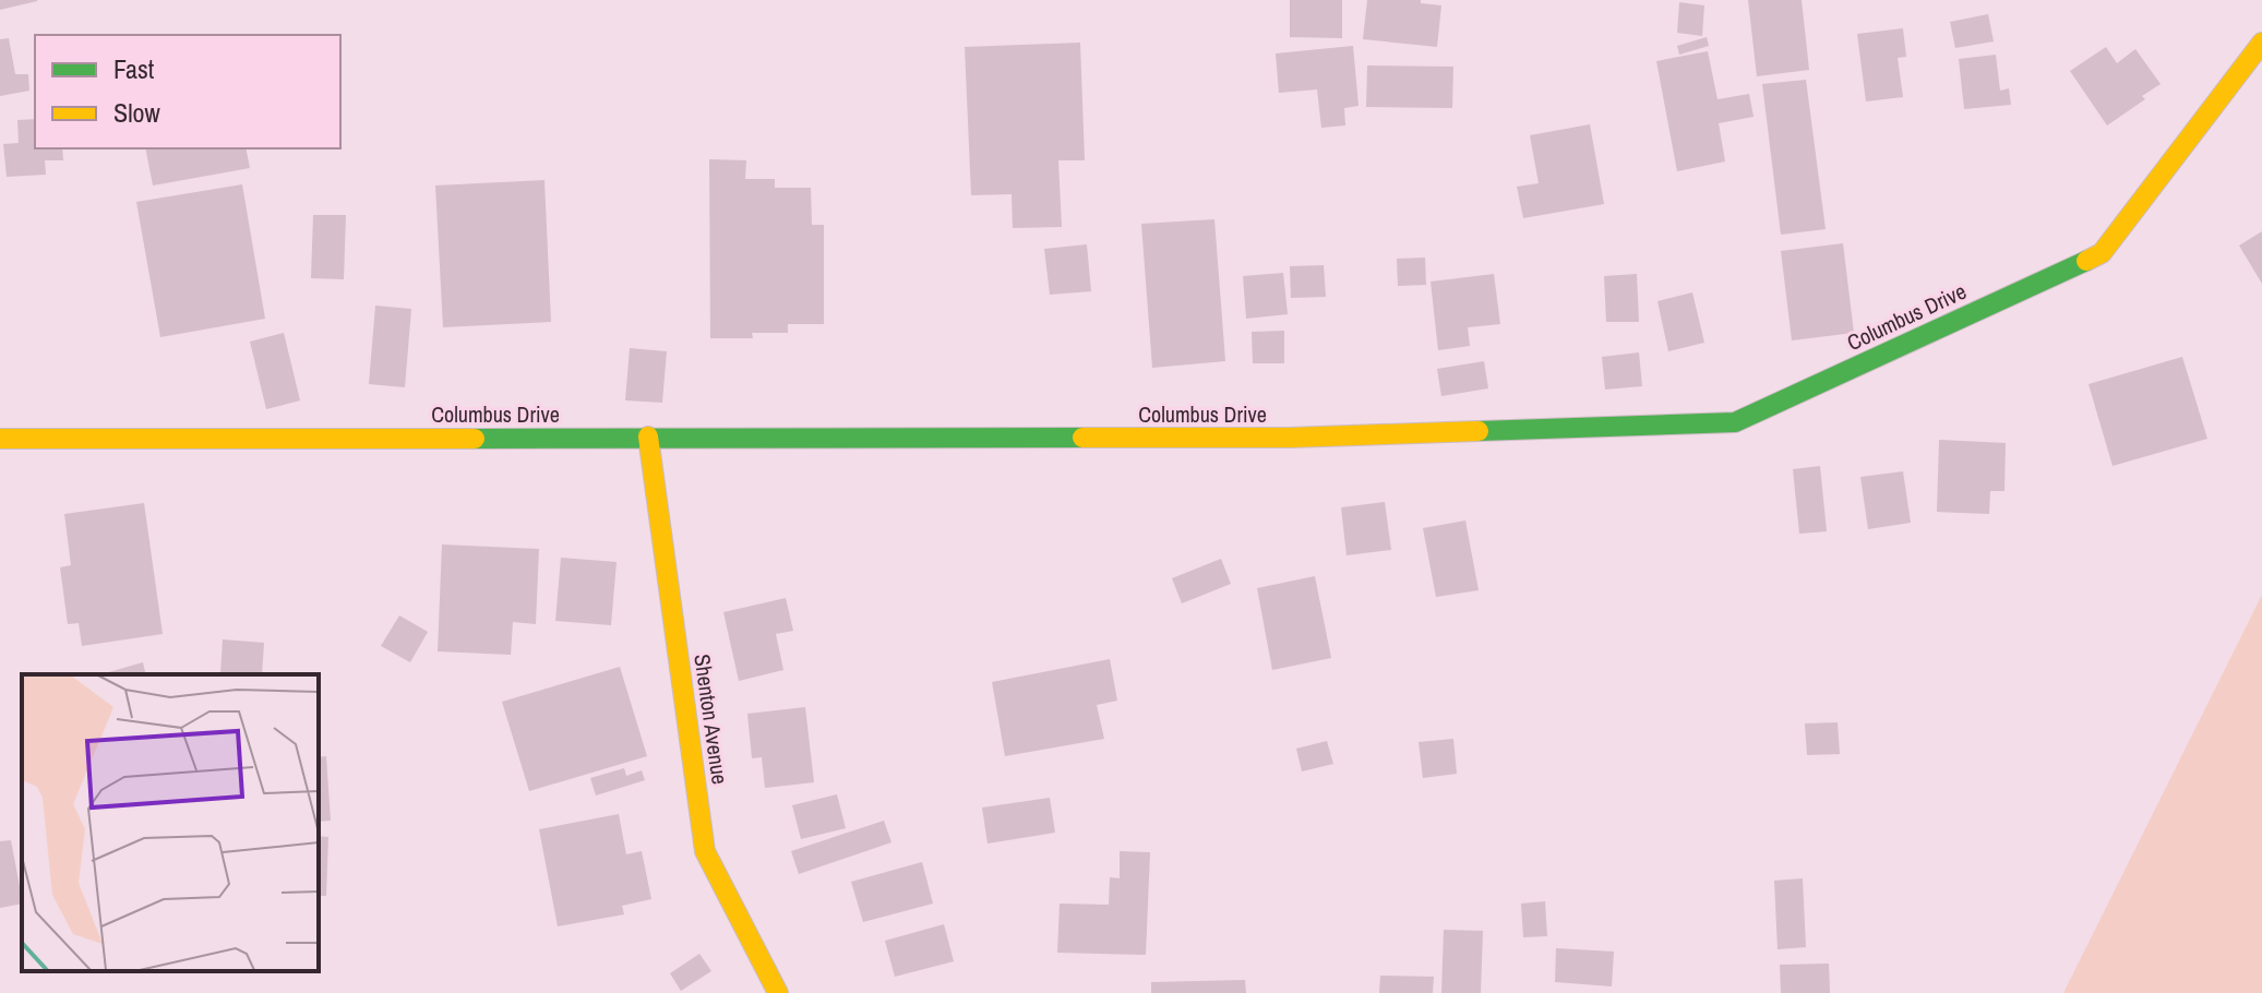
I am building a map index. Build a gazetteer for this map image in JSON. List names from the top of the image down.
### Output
{
  "streets": {
    "street": ["Columbus Drive", "Shenton Avenue"]
  },
  "crossings": [
    ["Columbus Drive", "Shenton Avenue"]
  ],
  "legend": ["Fast", "Slow"]
}
